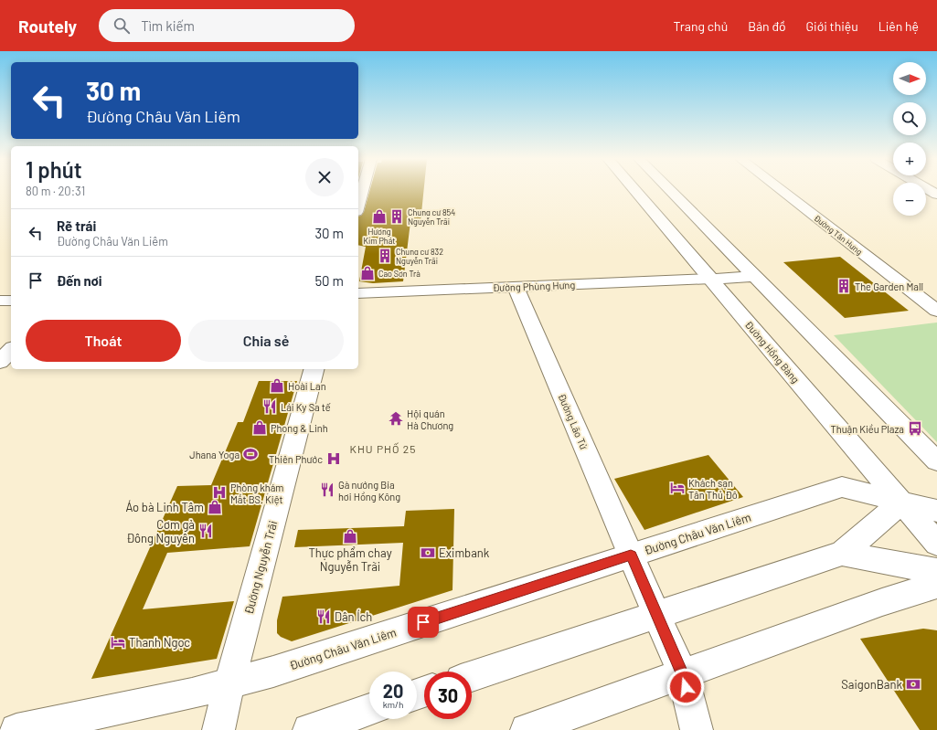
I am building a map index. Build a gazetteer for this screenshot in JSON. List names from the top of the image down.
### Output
{
  "streets": {
    "main road": [
      "Đường Tân Hưng",
      "Đường Phùng Hưng",
      "Đường Hồng Bàng",
      "Đường Lão Tử",
      "Đường Châu Văn Liêm",
      "Đường Nguyễn Trãi"
    ]
  },
  "crossings": [
    ["Đường Phùng Hưng", "Đường Hồng Bàng"],
    ["Đường Phùng Hưng", "Đường Lão Tử"],
    ["Đường Hồng Bàng", "Đường Châu Văn Liêm"],
    ["Đường Lão Tử", "Đường Châu Văn Liêm"],
    ["Đường Châu Văn Liêm", "Đường Nguyễn Trãi"]
  ],
  "districts": ["KHU PHỐ 25"],
  "places": {
    "shop": [
      "Hương Kim Phát",
      "Cao Sơn Trà",
      "Hoài Lan",
      "Phong & Linh",
      "Áo bà Linh Tâm",
      "Thực phẩm chay Nguyễn Trãi"
    ],
    "building": ["Chung cư 854 Nguyễn Trãi", "Chung cư 832 Nguyễn Trãi", "The Garden Mall"],
    "restaurant": [
      "Lái Ky Sa tế",
      "Gà nướng Bia hơi Hồng Kông",
      "Cơm gà Đông Nguyên",
      "Dân Ích"
    ],
    "temple": ["Hội quán Hà Chương"],
    "bus stop": ["Thuận Kiều Plaza"],
    "sports": ["Jhana Yoga"],
    "hospital": ["Thiên Phước", "Phòng khám Mắt BS. Kiệt"],
    "hotel": ["Khách sạn Tân Thủ Đô", "Thanh Ngọc"],
    "bank": ["Eximbank", "SaigonBank"]
  },
  "north": "right",
  "page": {
    "header": "Routely",
    "search": "Tìm kiếm",
    "nav": [
      "Trang chủ",
      "Bản đồ",
      "Giới thiệu",
      "Liên hệ"
    ],
    "map_buttons": ["+", "−"],
    "turn": ["30 m", "Đường Châu Văn Liêm"],
    "heading": ["1 phút", "80 m · 20:31"],
    "list": [
      {
        "name": "Rẽ trái",
        "note": "Đường Châu Văn Liêm",
        "value": "30 m"
      },
      {
        "name": "Đến nơi",
        "value": "50 m"
      }
    ],
    "buttons": ["Thoát", "Chia sẻ"],
    "speed": "20 km/h",
    "limit": "30"
  }
}
